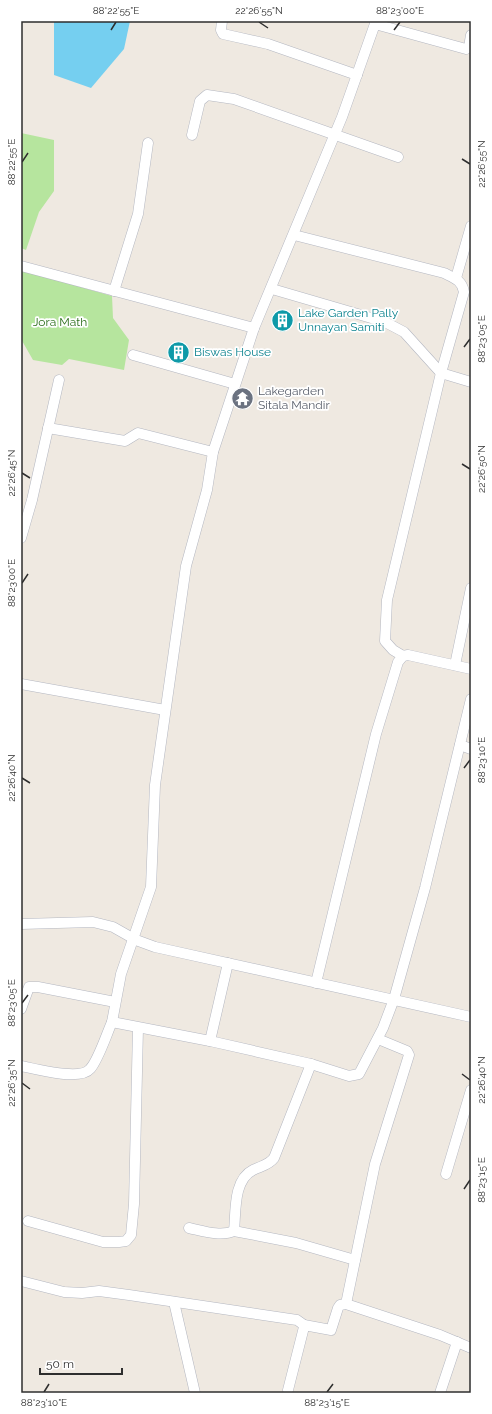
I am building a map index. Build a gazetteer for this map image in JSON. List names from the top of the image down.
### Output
{
  "parks": ["Jora Math"],
  "places": {
    "building": ["Lake Garden Pally Unnayan Samiti", "Biswas House"],
    "temple": ["Lakegarden Sitala Mandir"]
  },
  "scale_bar": "50 m",
  "coordinates": [
    "88°22'55\"E",
    "22°26'55\"N",
    "88°23'00\"E",
    "88°23'05\"E",
    "22°26'50\"N",
    "22°26'45\"N",
    "88°23'10\"E",
    "22°26'40\"N",
    "22°26'35\"N",
    "88°23'15\"E"
  ]
}
